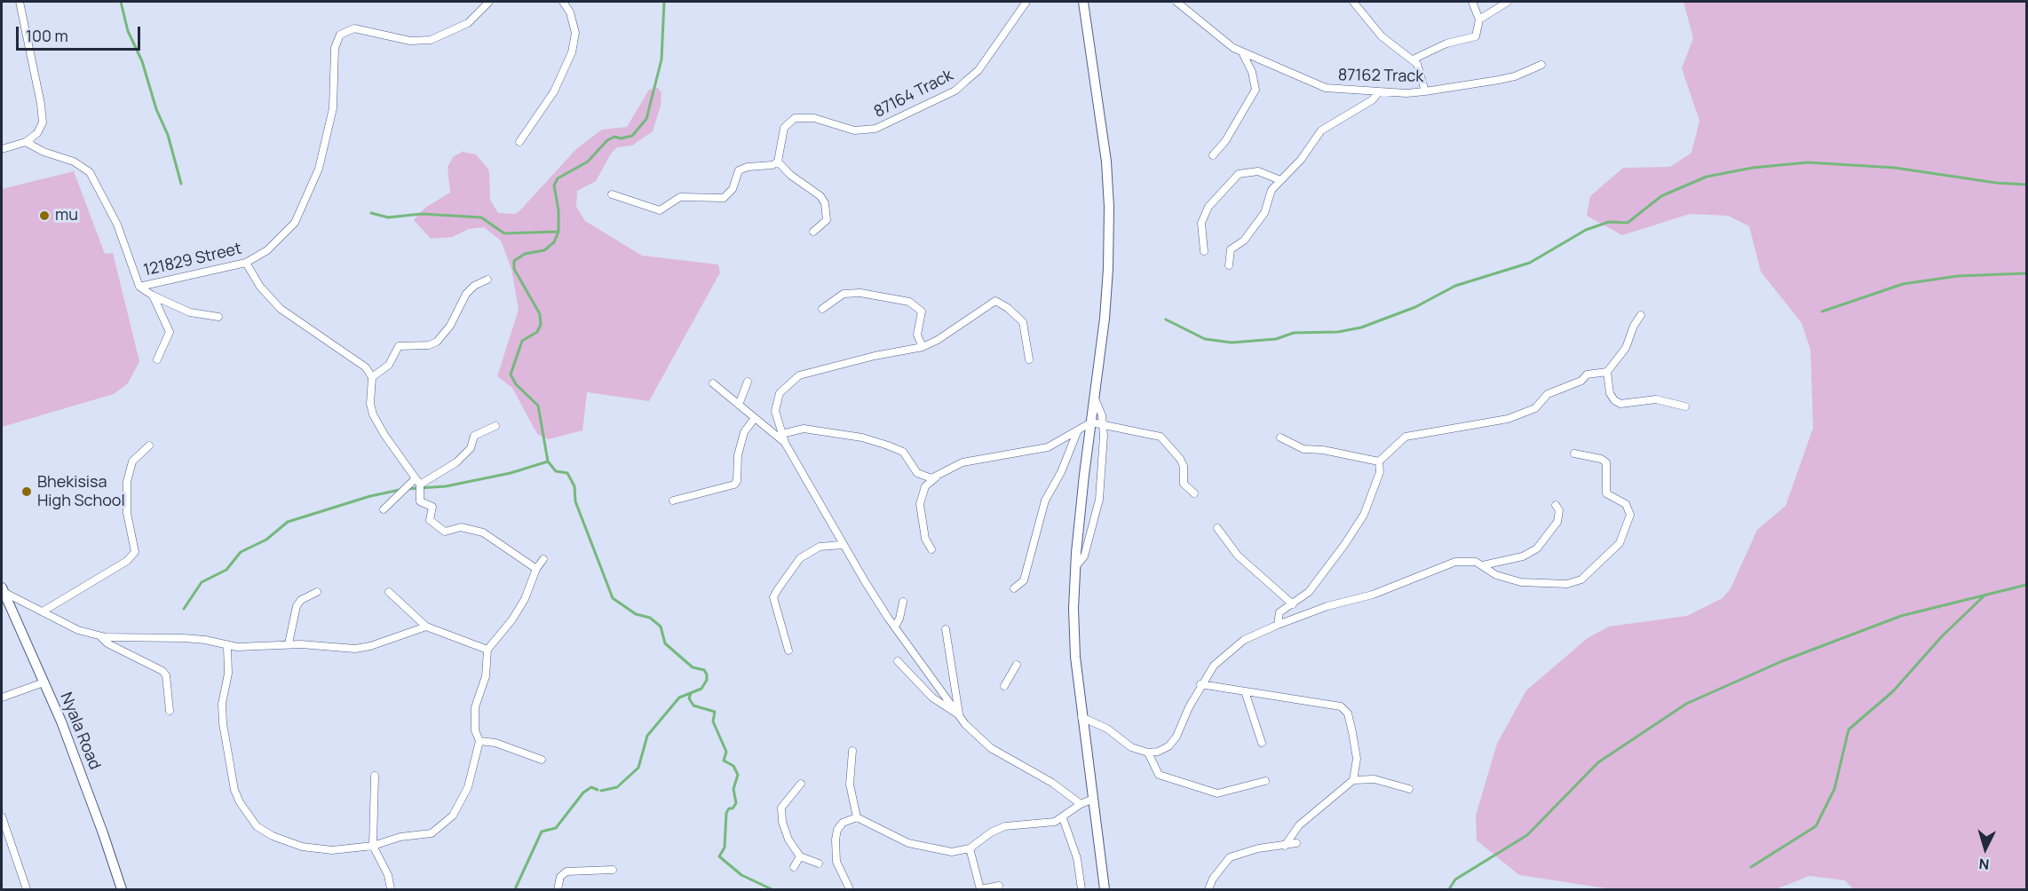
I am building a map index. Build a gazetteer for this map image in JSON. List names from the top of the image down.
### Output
{
  "streets": {
    "main road": ["Nyala Road"],
    "street": ["87162 Track", "87164 Track", "121829 Street"]
  },
  "places": ["mu", "Bhekisisa High School"],
  "scale_bar": "100 m",
  "north": "bottom"
}
